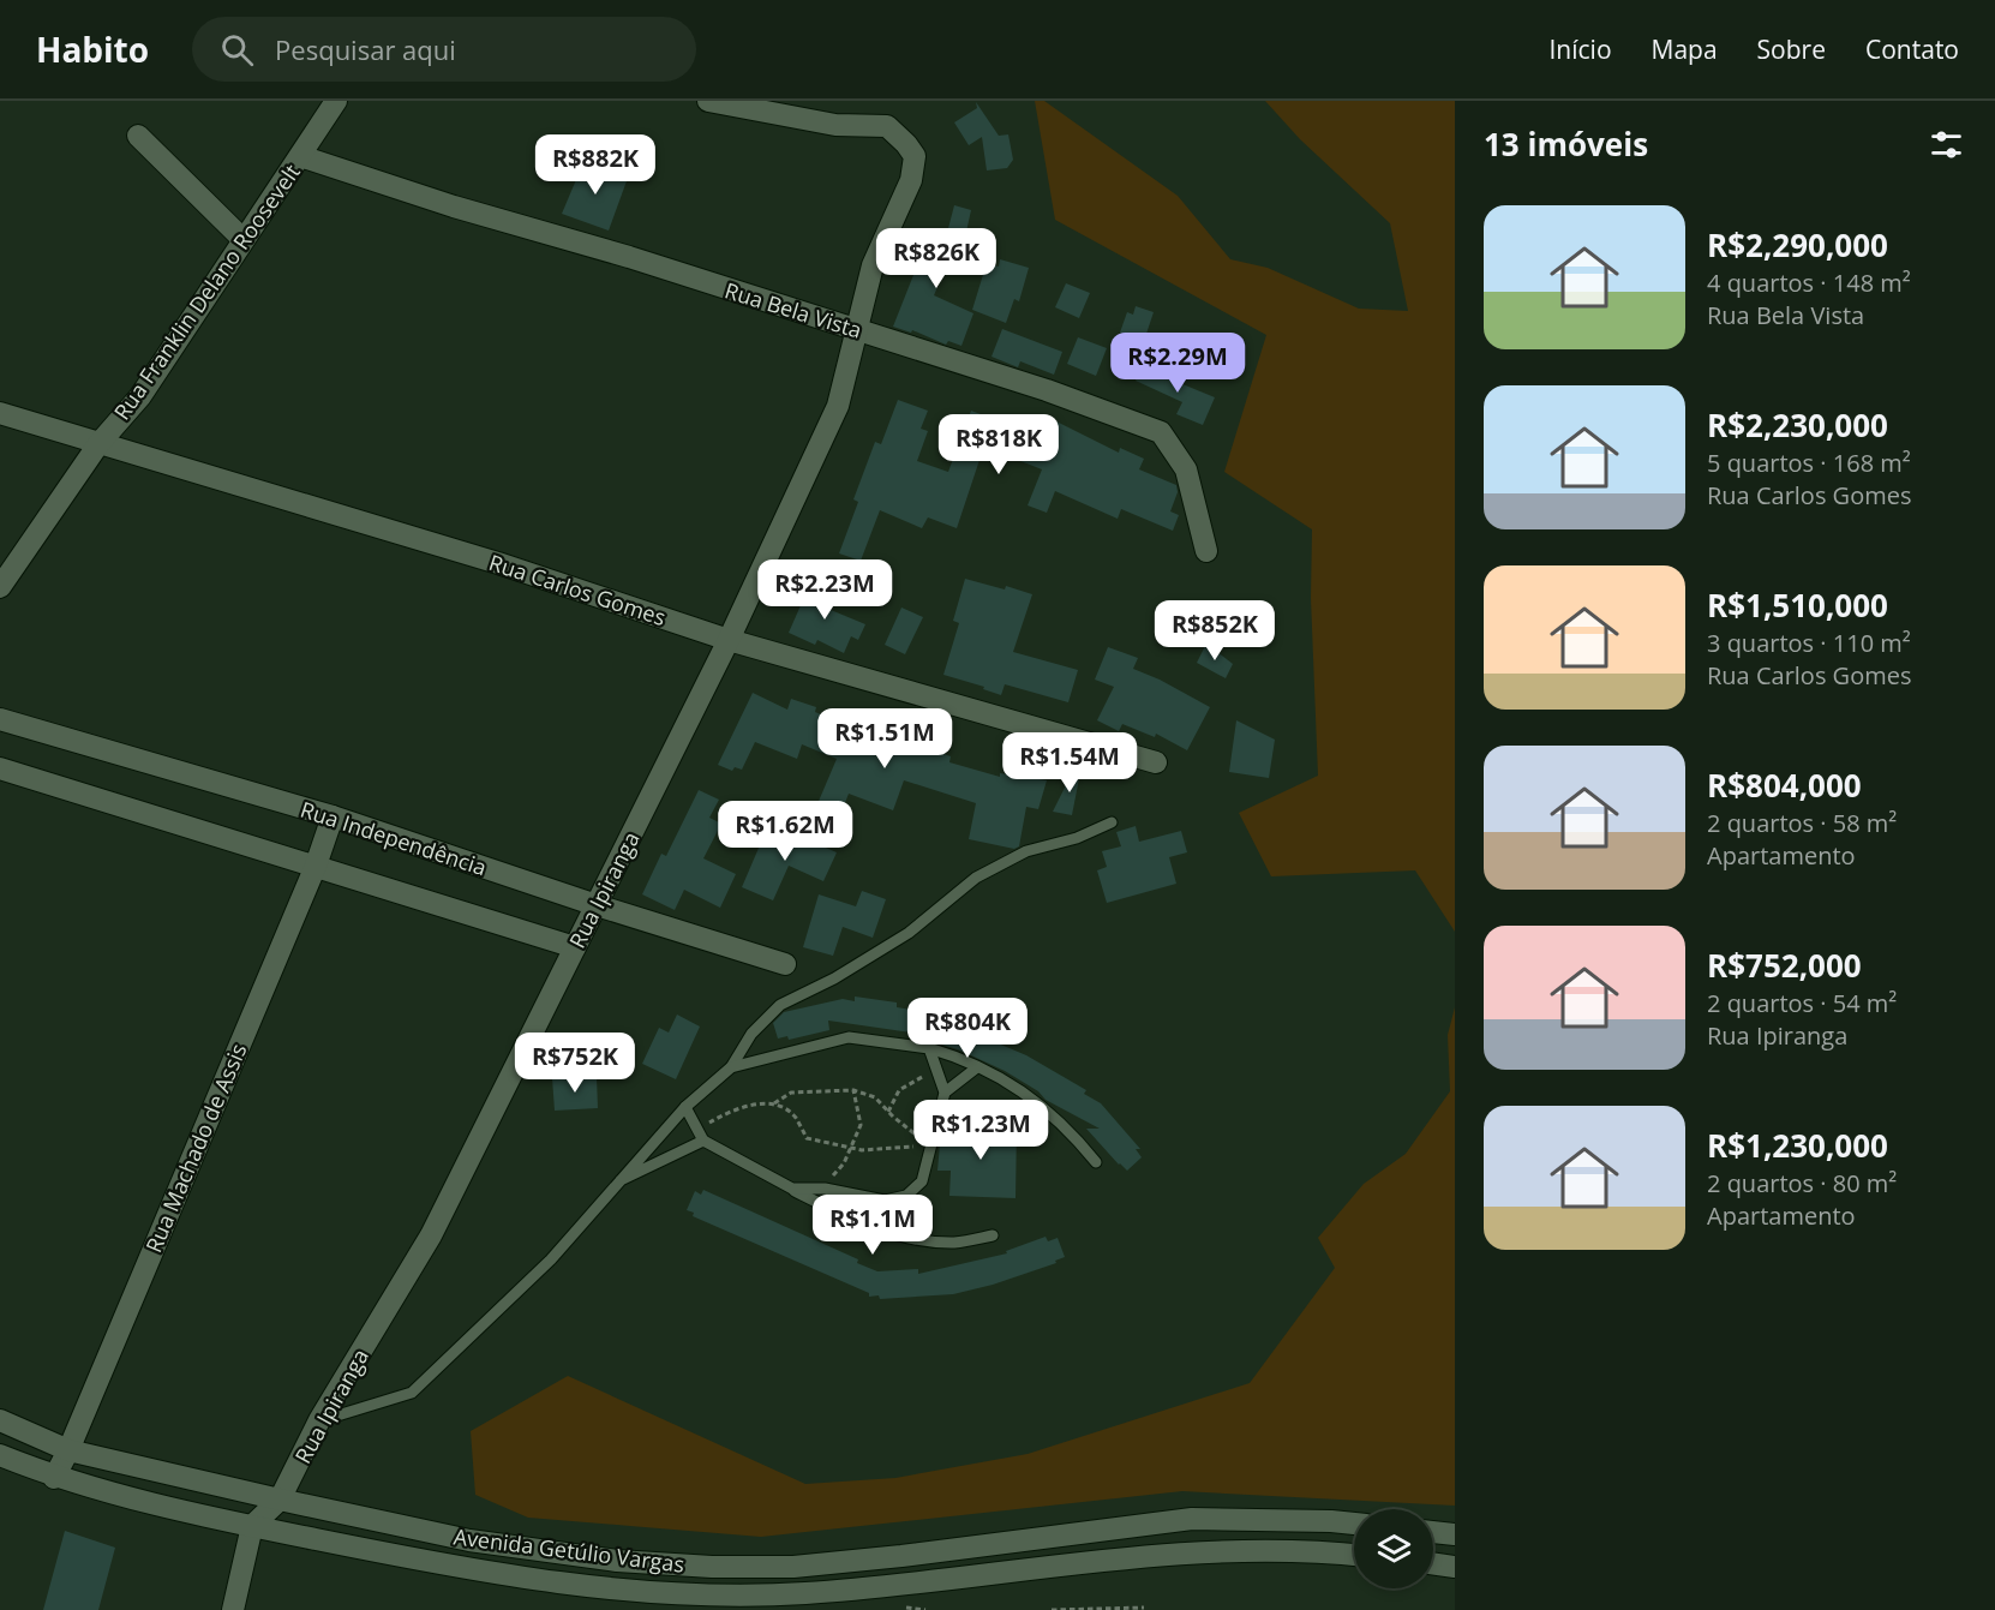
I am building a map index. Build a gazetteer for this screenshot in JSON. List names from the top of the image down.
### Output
{
  "streets": {
    "street": [
      "Rua Franklin Delano Roosevelt",
      "Rua Bela Vista",
      "Rua Carlos Gomes",
      "Rua Independência",
      "Rua Ipiranga",
      "Rua Machado de Assis",
      "Avenida Getúlio Vargas"
    ]
  },
  "crossings": [
    ["Rua Franklin Delano Roosevelt", "Rua Bela Vista"],
    ["Rua Franklin Delano Roosevelt", "Rua Carlos Gomes"],
    ["Rua Bela Vista", "Rua Ipiranga"],
    ["Rua Carlos Gomes", "Rua Ipiranga"],
    ["Rua Independência", "Rua Ipiranga"],
    ["Rua Independência", "Rua Machado de Assis"],
    ["Rua Ipiranga", "Avenida Getúlio Vargas"],
    ["Rua Machado de Assis", "Avenida Getúlio Vargas"]
  ],
  "page": {
    "header": "Habito",
    "search": "Pesquisar aqui",
    "nav": [
      "Início",
      "Mapa",
      "Sobre",
      "Contato"
    ],
    "heading": "13 imóveis",
    "price": [
      "R$882K",
      "R$826K",
      "R$2.29M",
      "R$818K",
      "R$2.23M",
      "R$852K",
      "R$1.51M",
      "R$1.54M",
      "R$1.62M",
      "R$804K",
      "R$752K",
      "R$1.23M",
      "R$1.1M"
    ],
    "list": [
      {
        "name": "R$2,290,000",
        "note": "4 quartos · 148 m² · Rua Bela Vista"
      },
      {
        "name": "R$2,230,000",
        "note": "5 quartos · 168 m² · Rua Carlos Gomes"
      },
      {
        "name": "R$1,510,000",
        "note": "3 quartos · 110 m² · Rua Carlos Gomes"
      },
      {
        "name": "R$804,000",
        "note": "2 quartos · 58 m² · Apartamento"
      },
      {
        "name": "R$752,000",
        "note": "2 quartos · 54 m² · Rua Ipiranga"
      },
      {
        "name": "R$1,230,000",
        "note": "2 quartos · 80 m² · Apartamento"
      }
    ]
  }
}
